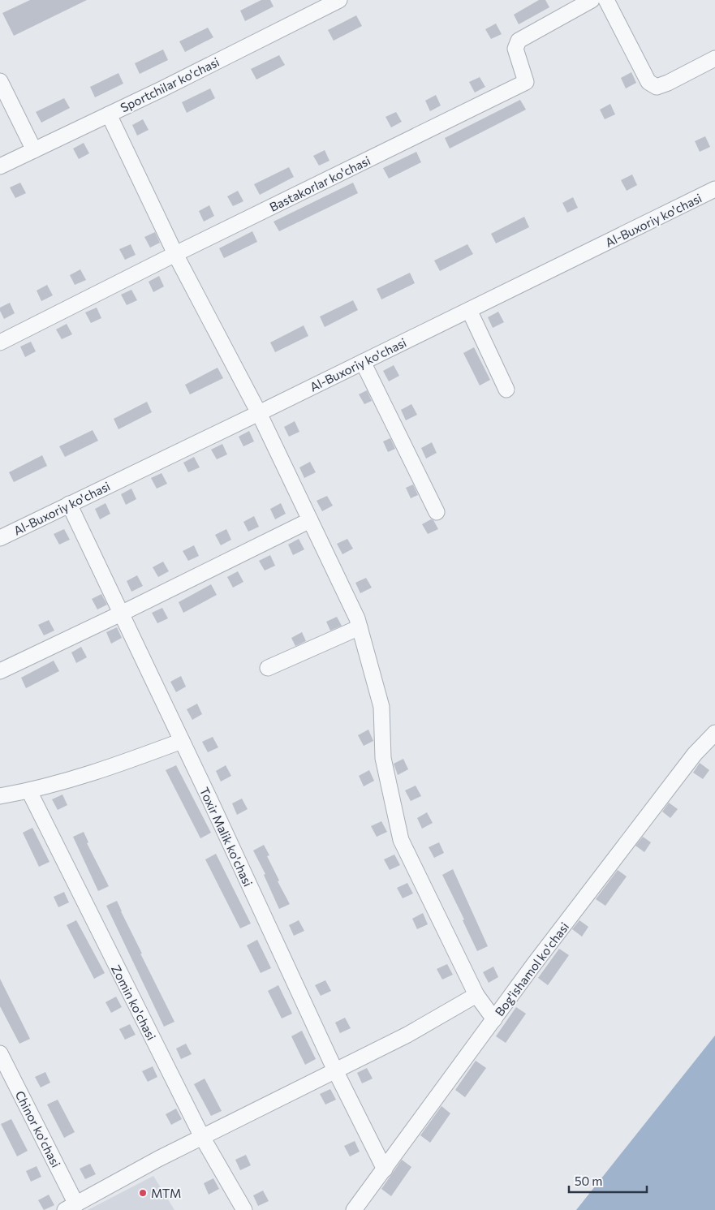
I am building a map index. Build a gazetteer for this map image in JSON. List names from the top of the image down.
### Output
{
  "streets": {
    "street": [
      "Sportchilar ko'chasi",
      "Bastakorlar ko'chasi",
      "Al-Buxoriy ko'chasi",
      "Toxir Malik ko'chasi",
      "Bog'ishamol ko'chasi",
      "Zomin ko'chasi",
      "Chinor ko'chasi"
    ]
  },
  "crossings": [
    ["Al-Buxoriy ko'chasi", "Toxir Malik ko'chasi"],
    ["Toxir Malik ko'chasi", "Bog'ishamol ko'chasi"]
  ],
  "places": ["MTM"],
  "scale_bar": "50 m"
}
